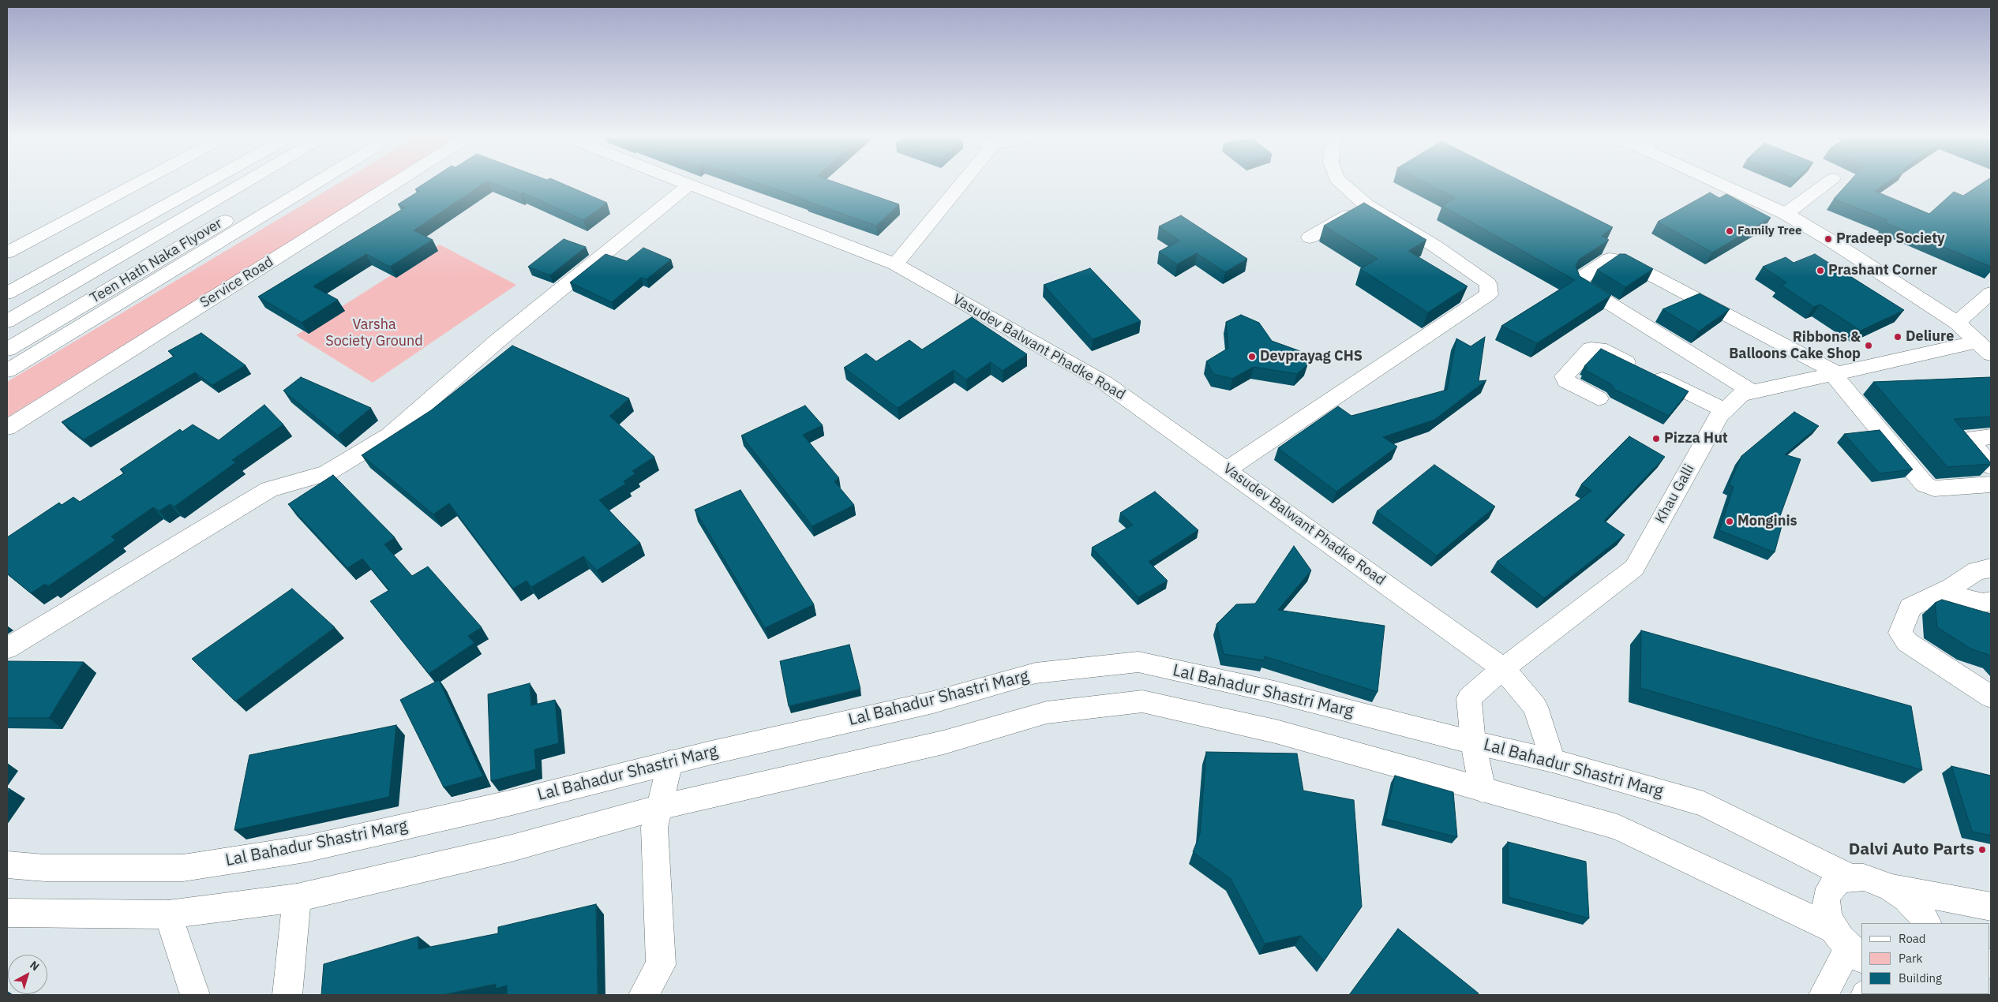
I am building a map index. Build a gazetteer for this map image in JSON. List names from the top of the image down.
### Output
{
  "streets": {
    "main road": [
      "Teen Hath Naka Flyover",
      "Service Road",
      "Vasudev Balwant Phadke Road",
      "Khau Galli",
      "Lal Bahadur Shastri Marg"
    ]
  },
  "crossings": [
    ["Vasudev Balwant Phadke Road", "Khau Galli"],
    ["Vasudev Balwant Phadke Road", "Lal Bahadur Shastri Marg"],
    ["Khau Galli", "Lal Bahadur Shastri Marg"]
  ],
  "parks": ["Varsha Society Ground"],
  "places": [
    "Family Tree",
    "Pradeep Society",
    "Prashant Corner",
    "Deliure",
    "Ribbons & Balloons Cake Shop",
    "Devprayag CHS",
    "Pizza Hut",
    "Monginis",
    "Dalvi Auto Parts"
  ],
  "legend": ["Road", "Park", "Building"],
  "north": "top right"
}
